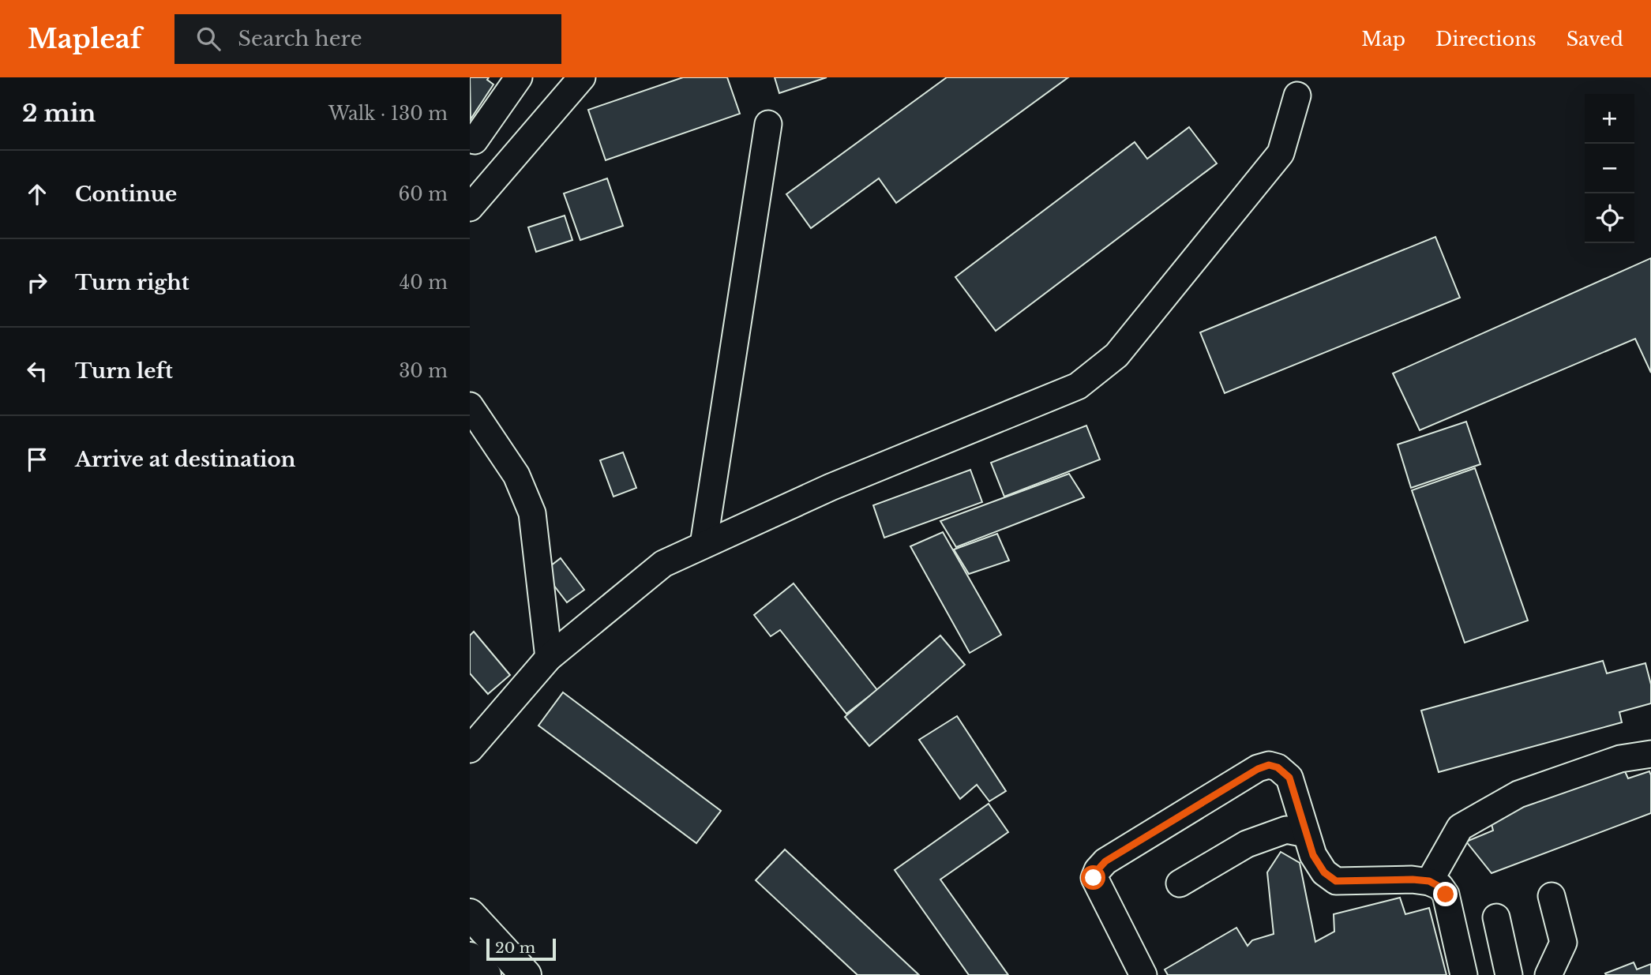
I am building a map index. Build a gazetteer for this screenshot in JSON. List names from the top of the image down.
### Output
{
  "scale_bar": "20 m",
  "page": {
    "header": "Mapleaf",
    "search": "Search here",
    "nav": ["Map", "Directions", "Saved"],
    "heading": ["2 min", "Walk · 130 m"],
    "map_buttons": ["+", "−"],
    "list": [
      ["Continue", "60 m"],
      ["Turn right", "40 m"],
      ["Turn left", "30 m"],
      "Arrive at destination"
    ],
    "scale": "20 m"
  }
}
